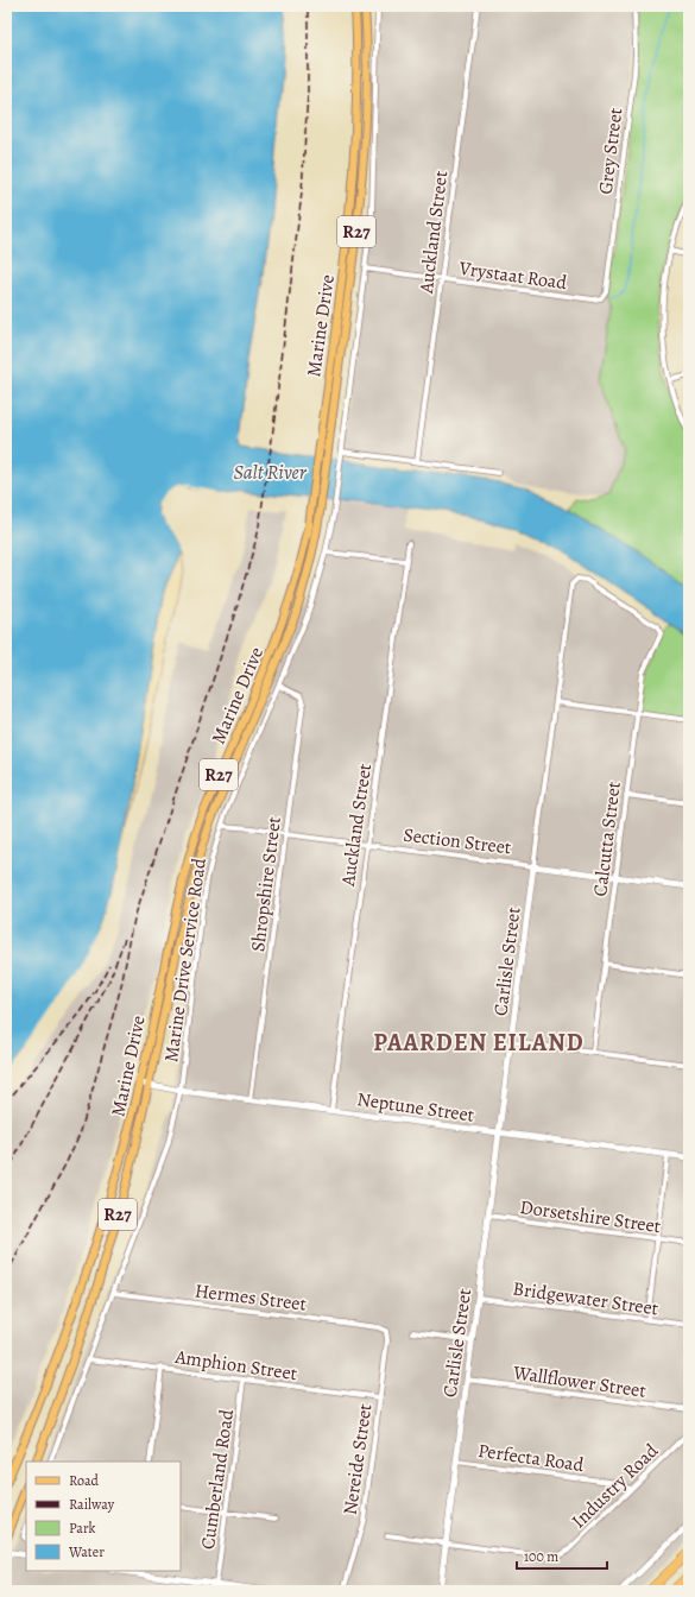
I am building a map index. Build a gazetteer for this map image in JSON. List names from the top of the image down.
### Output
{
  "streets": {
    "main road": ["R27", "Marine Drive"],
    "street": [
      "Grey Street",
      "Auckland Street",
      "Vrystaat Road",
      "Calcutta Street",
      "Section Street",
      "Shropshire Street",
      "Marine Drive Service Road",
      "Carlisle Street",
      "Neptune Street",
      "Dorsetshire Street",
      "Hermes Street",
      "Bridgewater Street",
      "Amphion Street",
      "Wallflower Street",
      "Perfecta Road",
      "Nereide Street",
      "Cumberland Road",
      "Industry Road"
    ]
  },
  "crossings": [
    ["Grey Street", "Vrystaat Road"],
    ["Auckland Street", "Vrystaat Road"],
    ["Auckland Street", "Section Street"],
    ["Auckland Street", "Neptune Street"],
    ["Vrystaat Road", "Marine Drive Service Road"],
    ["Marine Drive", "Neptune Street"],
    ["Calcutta Street", "Section Street"],
    ["Calcutta Street", "Carlisle Street"],
    ["Section Street", "Shropshire Street"],
    ["Section Street", "Marine Drive Service Road"],
    ["Section Street", "Carlisle Street"],
    ["Shropshire Street", "Marine Drive Service Road"],
    ["Shropshire Street", "Neptune Street"],
    ["Marine Drive Service Road", "Neptune Street"],
    ["Marine Drive Service Road", "Hermes Street"],
    ["Marine Drive Service Road", "Amphion Street"],
    ["Carlisle Street", "Neptune Street"],
    ["Carlisle Street", "Dorsetshire Street"],
    ["Carlisle Street", "Bridgewater Street"],
    ["Carlisle Street", "Wallflower Street"],
    ["Carlisle Street", "Perfecta Road"],
    ["Carlisle Street", "Industry Road"],
    ["Hermes Street", "Nereide Street"],
    ["Amphion Street", "Nereide Street"],
    ["Amphion Street", "Cumberland Road"],
    ["Perfecta Road", "Industry Road"]
  ],
  "districts": ["PAARDEN EILAND"],
  "water": ["Salt River"],
  "legend": [
    "Road",
    "Railway",
    "Park",
    "Water"
  ],
  "scale_bar": "100 m"
}
